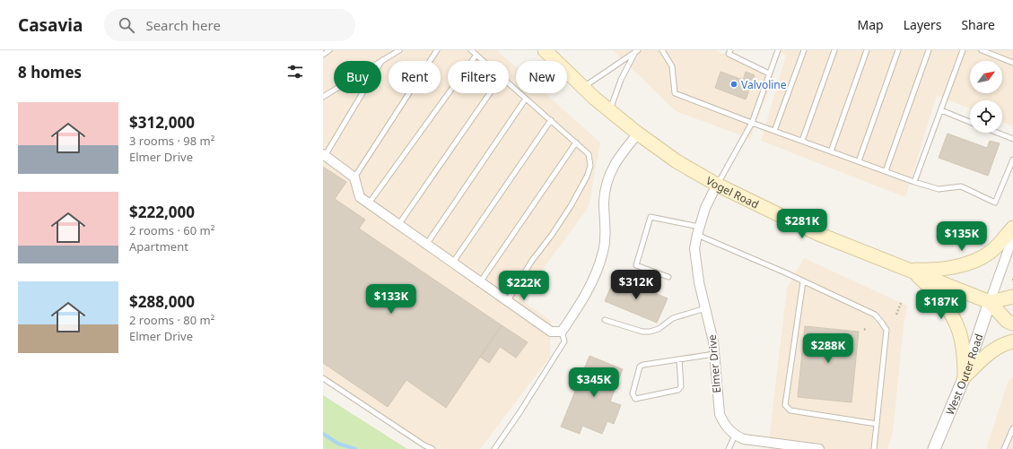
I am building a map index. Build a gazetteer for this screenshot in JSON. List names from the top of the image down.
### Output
{
  "streets": {
    "main road": ["Vogel Road"],
    "street": ["Elmer Drive", "West Outer Road"]
  },
  "crossings": [
    ["Vogel Road", "Elmer Drive"],
    ["Vogel Road", "West Outer Road"]
  ],
  "places": ["Valvoline"],
  "north": "top right",
  "page": {
    "header": "Casavia",
    "search": "Search here",
    "nav": ["Map", "Layers", "Share"],
    "heading": "8 homes",
    "chip": [
      "Buy",
      "Rent",
      "Filters",
      "New"
    ],
    "list": [
      {
        "name": "$312,000",
        "note": "3 rooms · 98 m² · Elmer Drive"
      },
      {
        "name": "$222,000",
        "note": "2 rooms · 60 m² · Apartment"
      },
      {
        "name": "$288,000",
        "note": "2 rooms · 80 m² · Elmer Drive"
      }
    ],
    "price": [
      "$281K",
      "$135K",
      "$312K",
      "$222K",
      "$133K",
      "$187K",
      "$288K",
      "$345K"
    ]
  }
}
